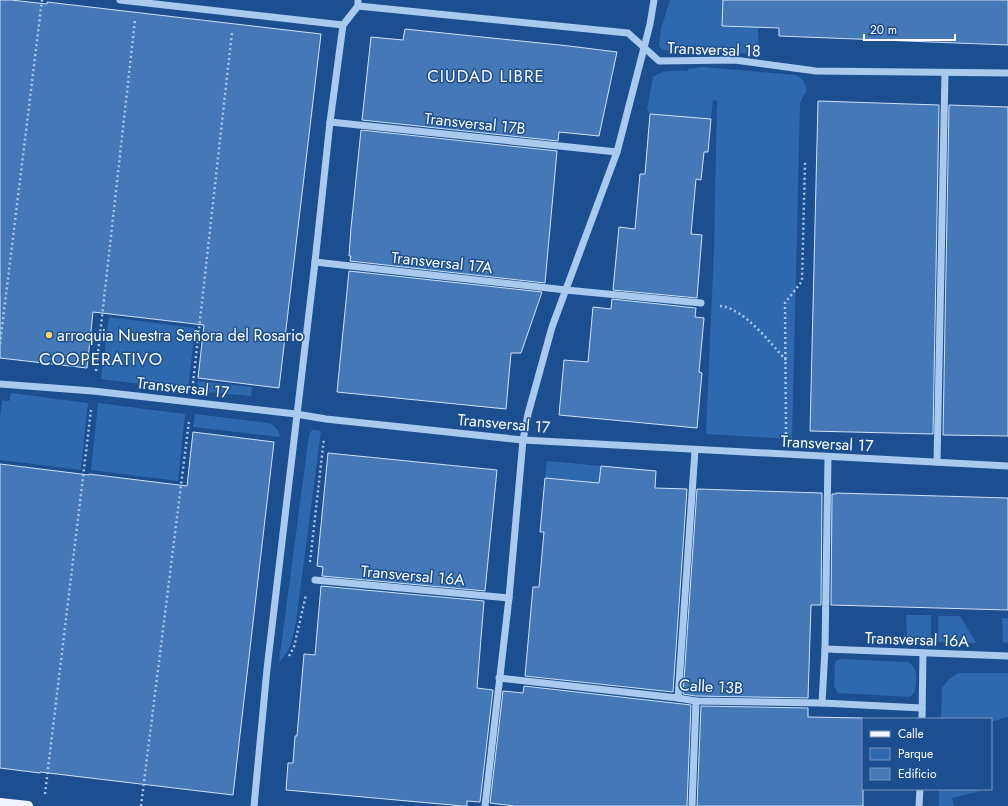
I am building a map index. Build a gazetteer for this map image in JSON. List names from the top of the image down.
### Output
{
  "streets": {
    "street": [
      "Transversal 18",
      "Transversal 17B",
      "Transversal 17A",
      "Transversal 17",
      "Transversal 16A",
      "Calle 13B"
    ]
  },
  "districts": ["CIUDAD LIBRE", "COOPERATIVO"],
  "places": ["arroquia Nuestra Señora del Rosario"],
  "legend": ["Calle", "Parque", "Edificio"],
  "scale_bar": "20 m"
}
